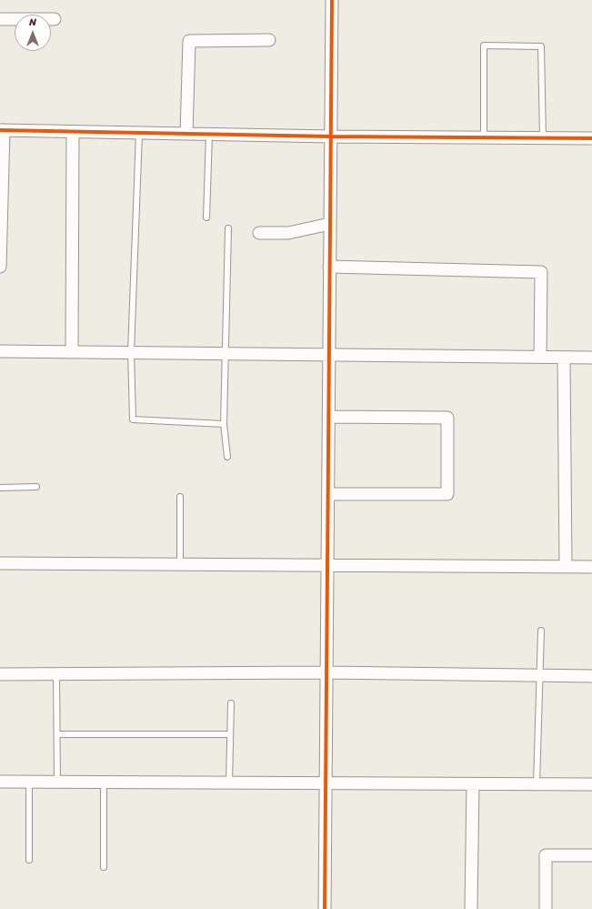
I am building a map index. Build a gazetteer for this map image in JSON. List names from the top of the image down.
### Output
{
  "north": "top"
}
